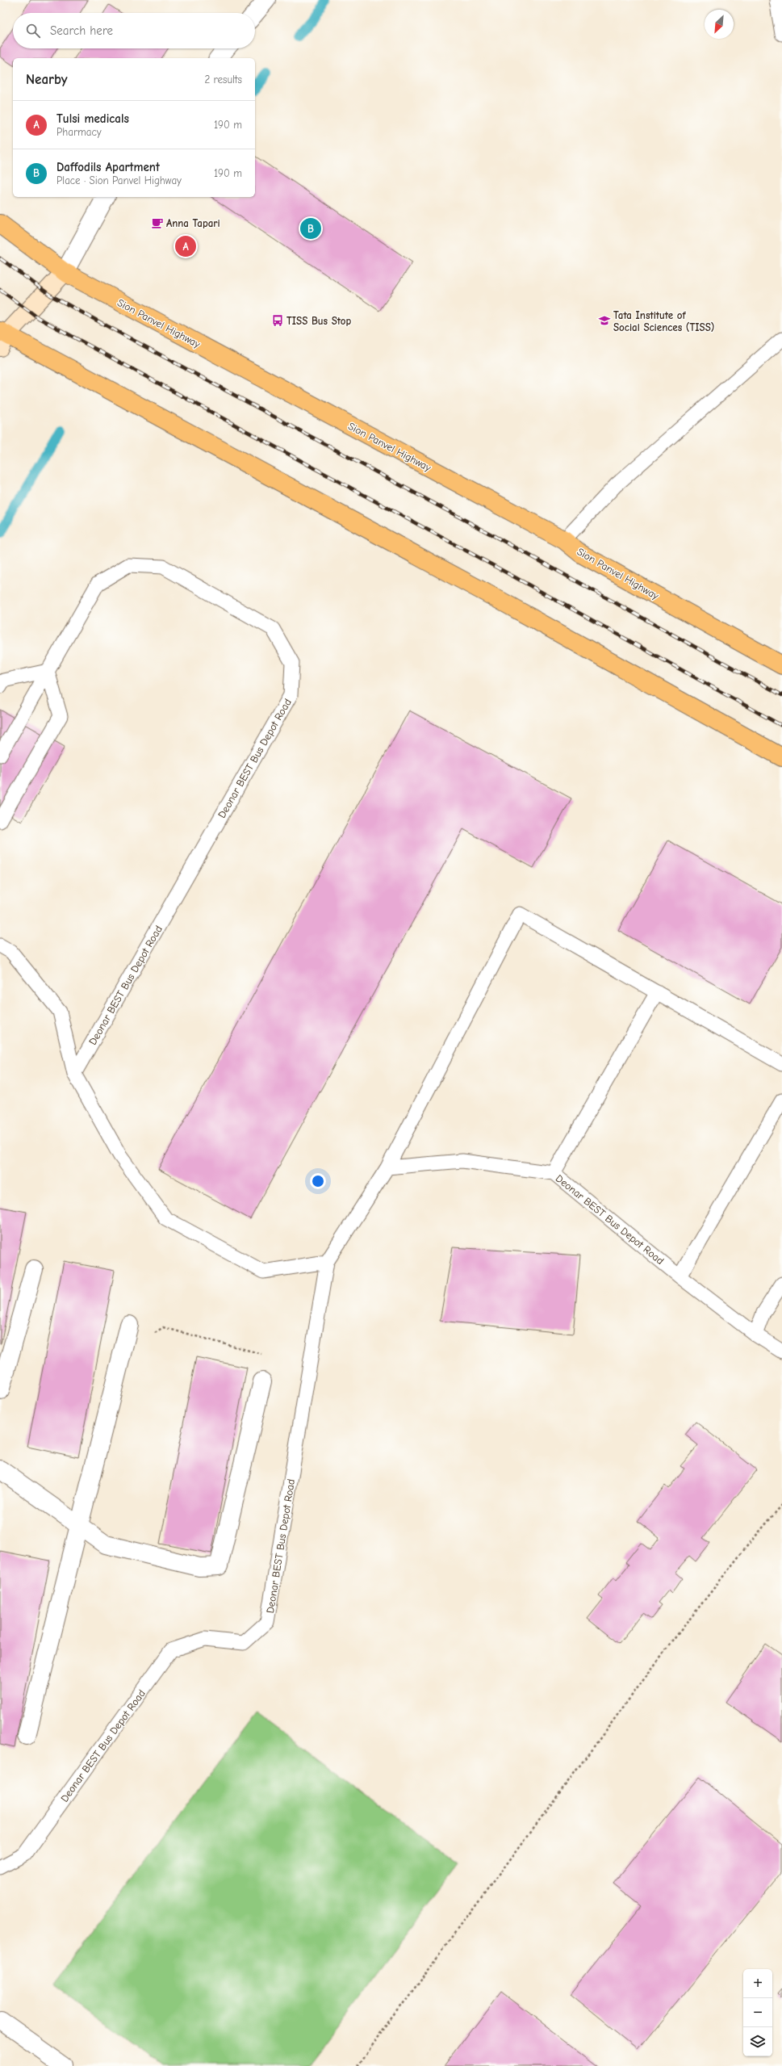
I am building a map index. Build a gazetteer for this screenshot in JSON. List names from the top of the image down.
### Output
{
  "streets": {
    "highway": ["Sion Panvel Highway"],
    "lane": ["Deonar BEST Bus Depot Road"]
  },
  "places": {
    "cafe": ["Anna Tapari"],
    "bus stop": ["TISS Bus Stop"],
    "school or university": ["Tata Institute of Social Sciences (TISS)"]
  },
  "north": "bottom left",
  "page": {
    "search": "Search here",
    "heading": ["Nearby", "2 results"],
    "list": [
      {
        "mark": "A",
        "name": "Tulsi medicals",
        "note": "Pharmacy",
        "value": "190 m"
      },
      {
        "mark": "B",
        "name": "Daffodils Apartment",
        "note": "Place · Sion Panvel Highway",
        "value": "190 m"
      }
    ],
    "pins": ["B", "A"],
    "map_buttons": ["+", "−"]
  }
}
